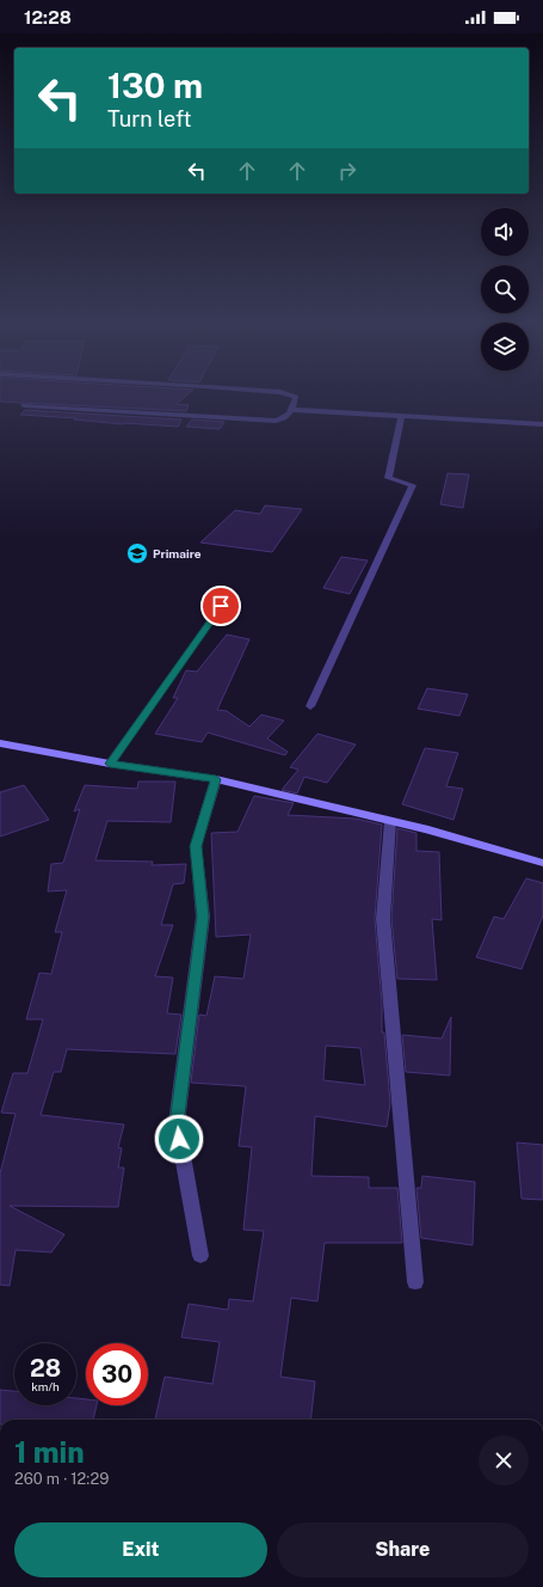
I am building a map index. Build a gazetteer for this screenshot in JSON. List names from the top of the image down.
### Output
{
  "places": {
    "school or university": ["Primaire"]
  },
  "page": {
    "status": "12:28",
    "turn": ["130 m", "Turn left"],
    "speed": "28 km/h",
    "limit": "30",
    "heading": ["1 min", "260 m · 12:29"],
    "buttons": ["Exit", "Share"]
  }
}
